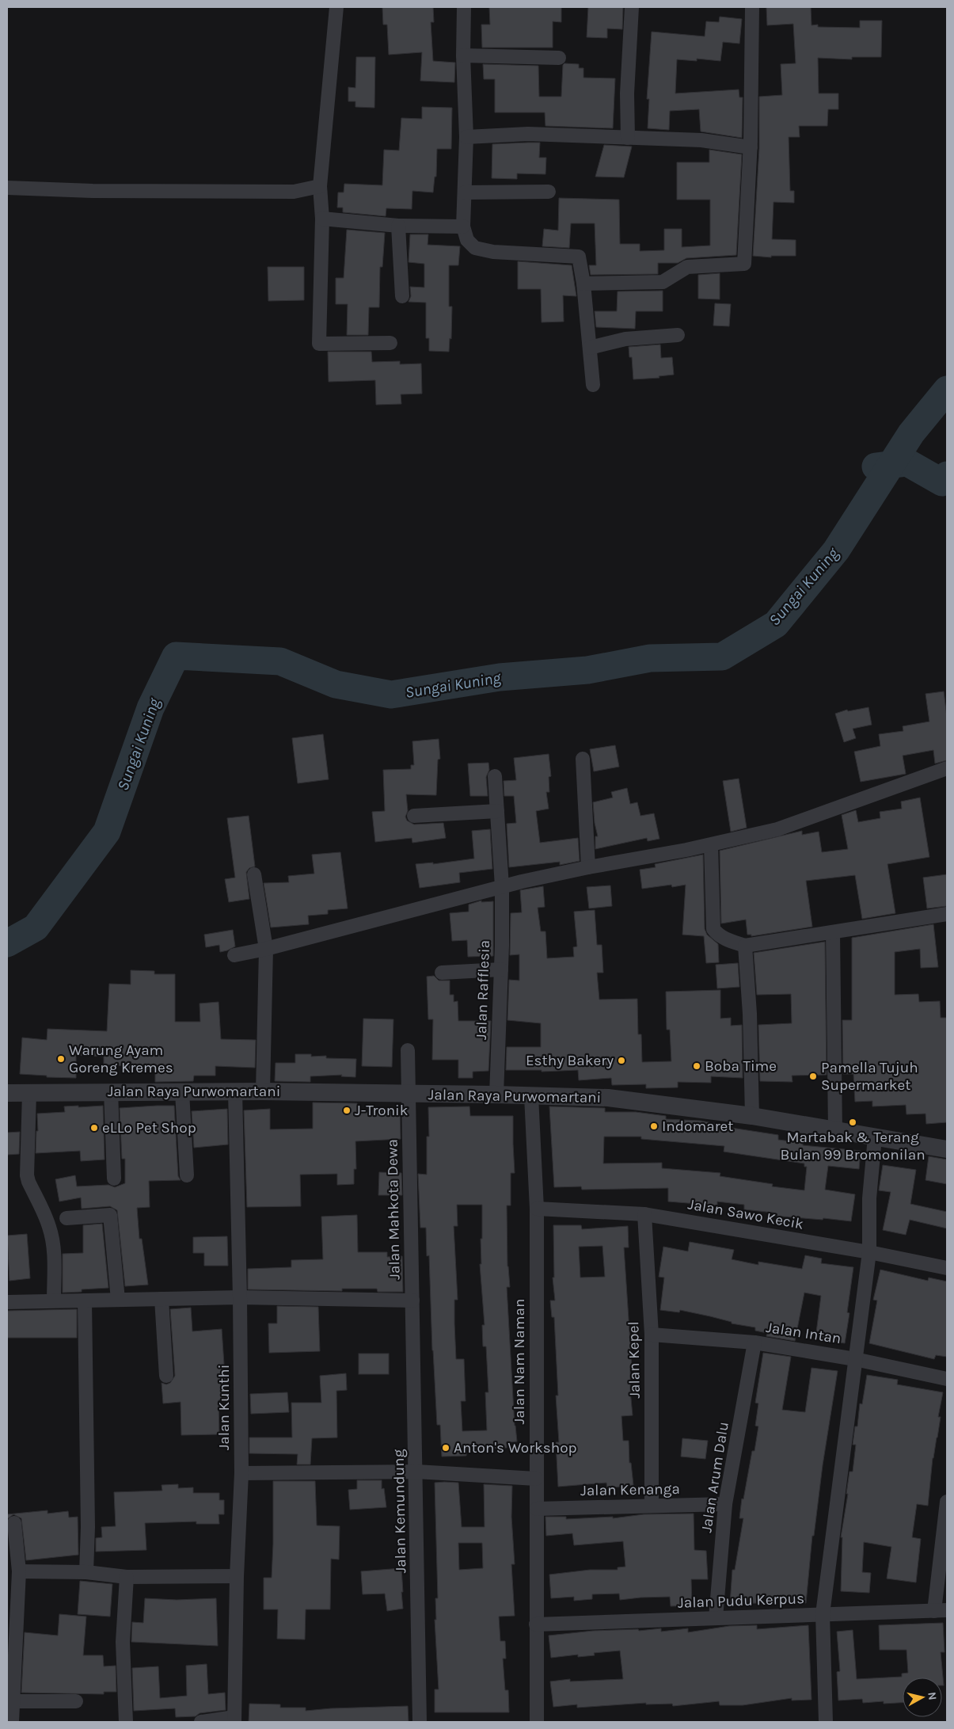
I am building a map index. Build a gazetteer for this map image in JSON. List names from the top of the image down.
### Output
{
  "streets": {
    "street": [
      "Jalan Rafflesia",
      "Jalan Raya Purwomartani",
      "Jalan Mahkota Dewa",
      "Jalan Sawo Kecik",
      "Jalan Intan",
      "Jalan Kepel",
      "Jalan Nam Naman",
      "Jalan Kunthi",
      "Jalan Arum Dalu",
      "Jalan Kenanga",
      "Jalan Kemundung",
      "Jalan Pudu Kerpus"
    ]
  },
  "crossings": [
    ["Jalan Rafflesia", "Jalan Raya Purwomartani"],
    ["Jalan Raya Purwomartani", "Jalan Mahkota Dewa"],
    ["Jalan Raya Purwomartani", "Jalan Nam Naman"],
    ["Jalan Raya Purwomartani", "Jalan Kunthi"],
    ["Jalan Mahkota Dewa", "Jalan Kemundung"],
    ["Jalan Sawo Kecik", "Jalan Kepel"],
    ["Jalan Sawo Kecik", "Jalan Nam Naman"],
    ["Jalan Intan", "Jalan Kepel"],
    ["Jalan Intan", "Jalan Arum Dalu"],
    ["Jalan Kepel", "Jalan Kenanga"],
    ["Jalan Nam Naman", "Jalan Kenanga"],
    ["Jalan Nam Naman", "Jalan Pudu Kerpus"],
    ["Jalan Arum Dalu", "Jalan Kenanga"],
    ["Jalan Arum Dalu", "Jalan Pudu Kerpus"]
  ],
  "water": ["Sungai Kuning"],
  "places": [
    "Warung Ayam Goreng Kremes",
    "Esthy Bakery",
    "Boba Time",
    "Pamella Tujuh Supermarket",
    "J-Tronik",
    "Martabak & Terang Bulan 99 Bromonilan",
    "Indomaret",
    "eLLo Pet Shop",
    "Anton's Workshop"
  ],
  "north": "right"
}
